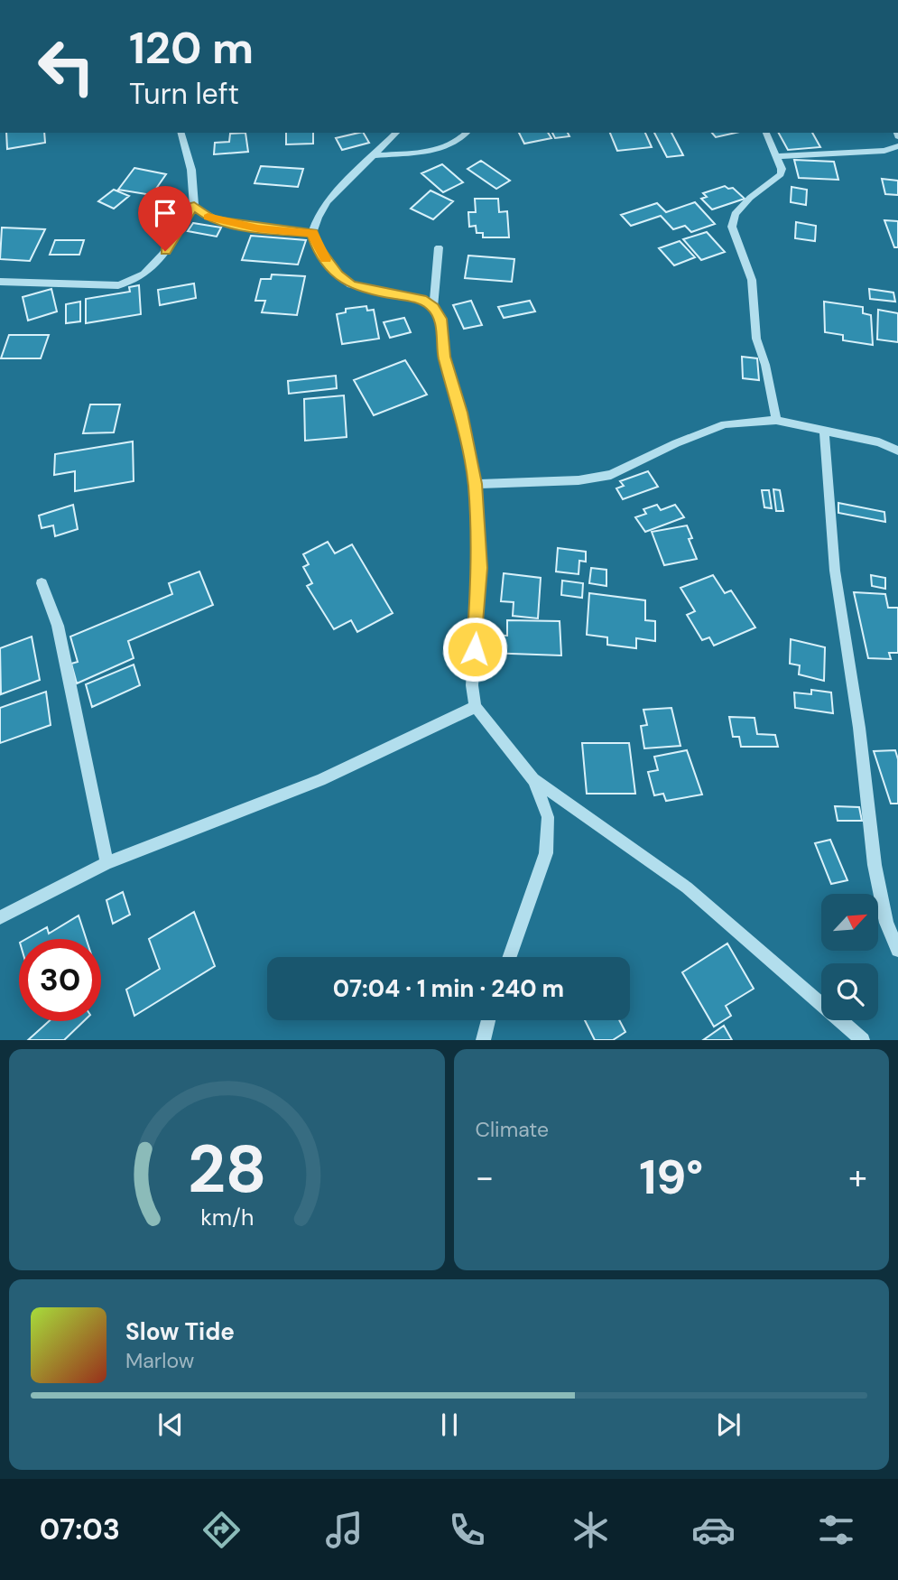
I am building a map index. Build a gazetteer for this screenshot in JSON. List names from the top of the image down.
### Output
{
  "north": "top right",
  "page": {
    "turn": ["120 m", "Turn left"],
    "limit": "30",
    "trip": "07:04 · 1 min · 240 m",
    "tile": "Climate",
    "heat": ["−", "19°", "+"],
    "song": ["Slow Tide", "Marlow"],
    "tabs": "07:03",
    "gauge": ["28", "km/h"]
  }
}
